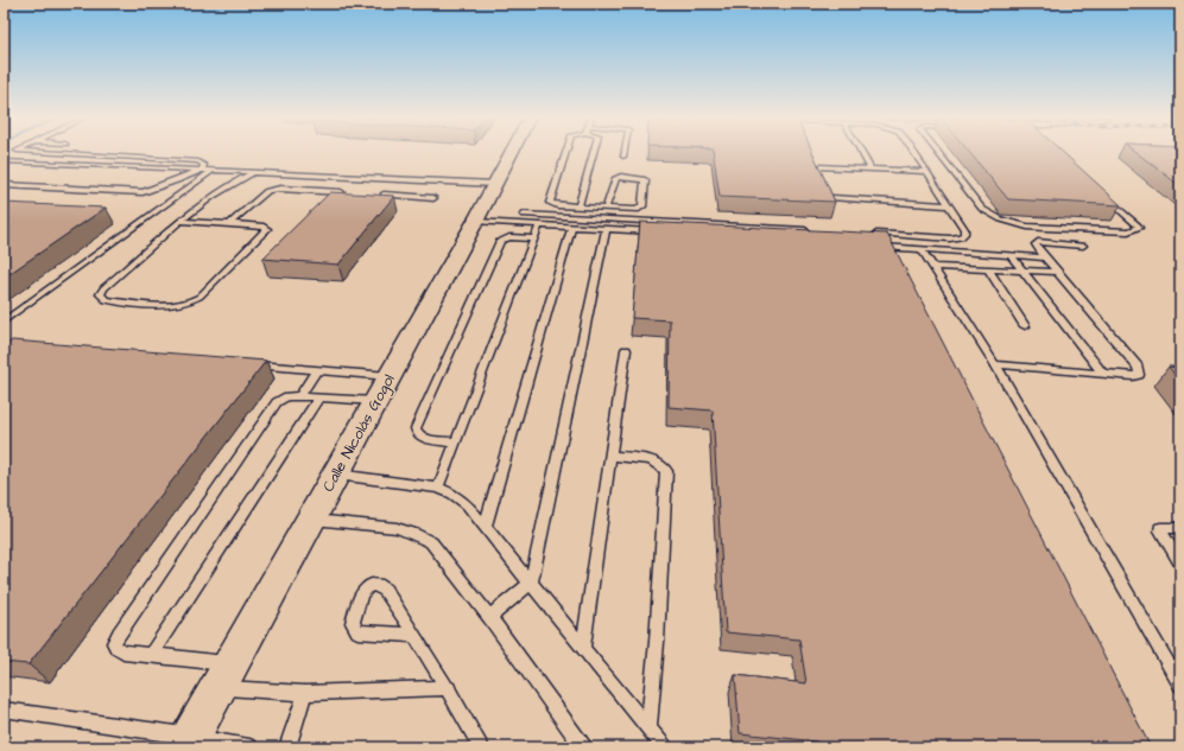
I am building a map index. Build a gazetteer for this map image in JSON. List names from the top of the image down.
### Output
{
  "streets": {
    "street": ["Calle Nicolás Gogol"]
  }
}
